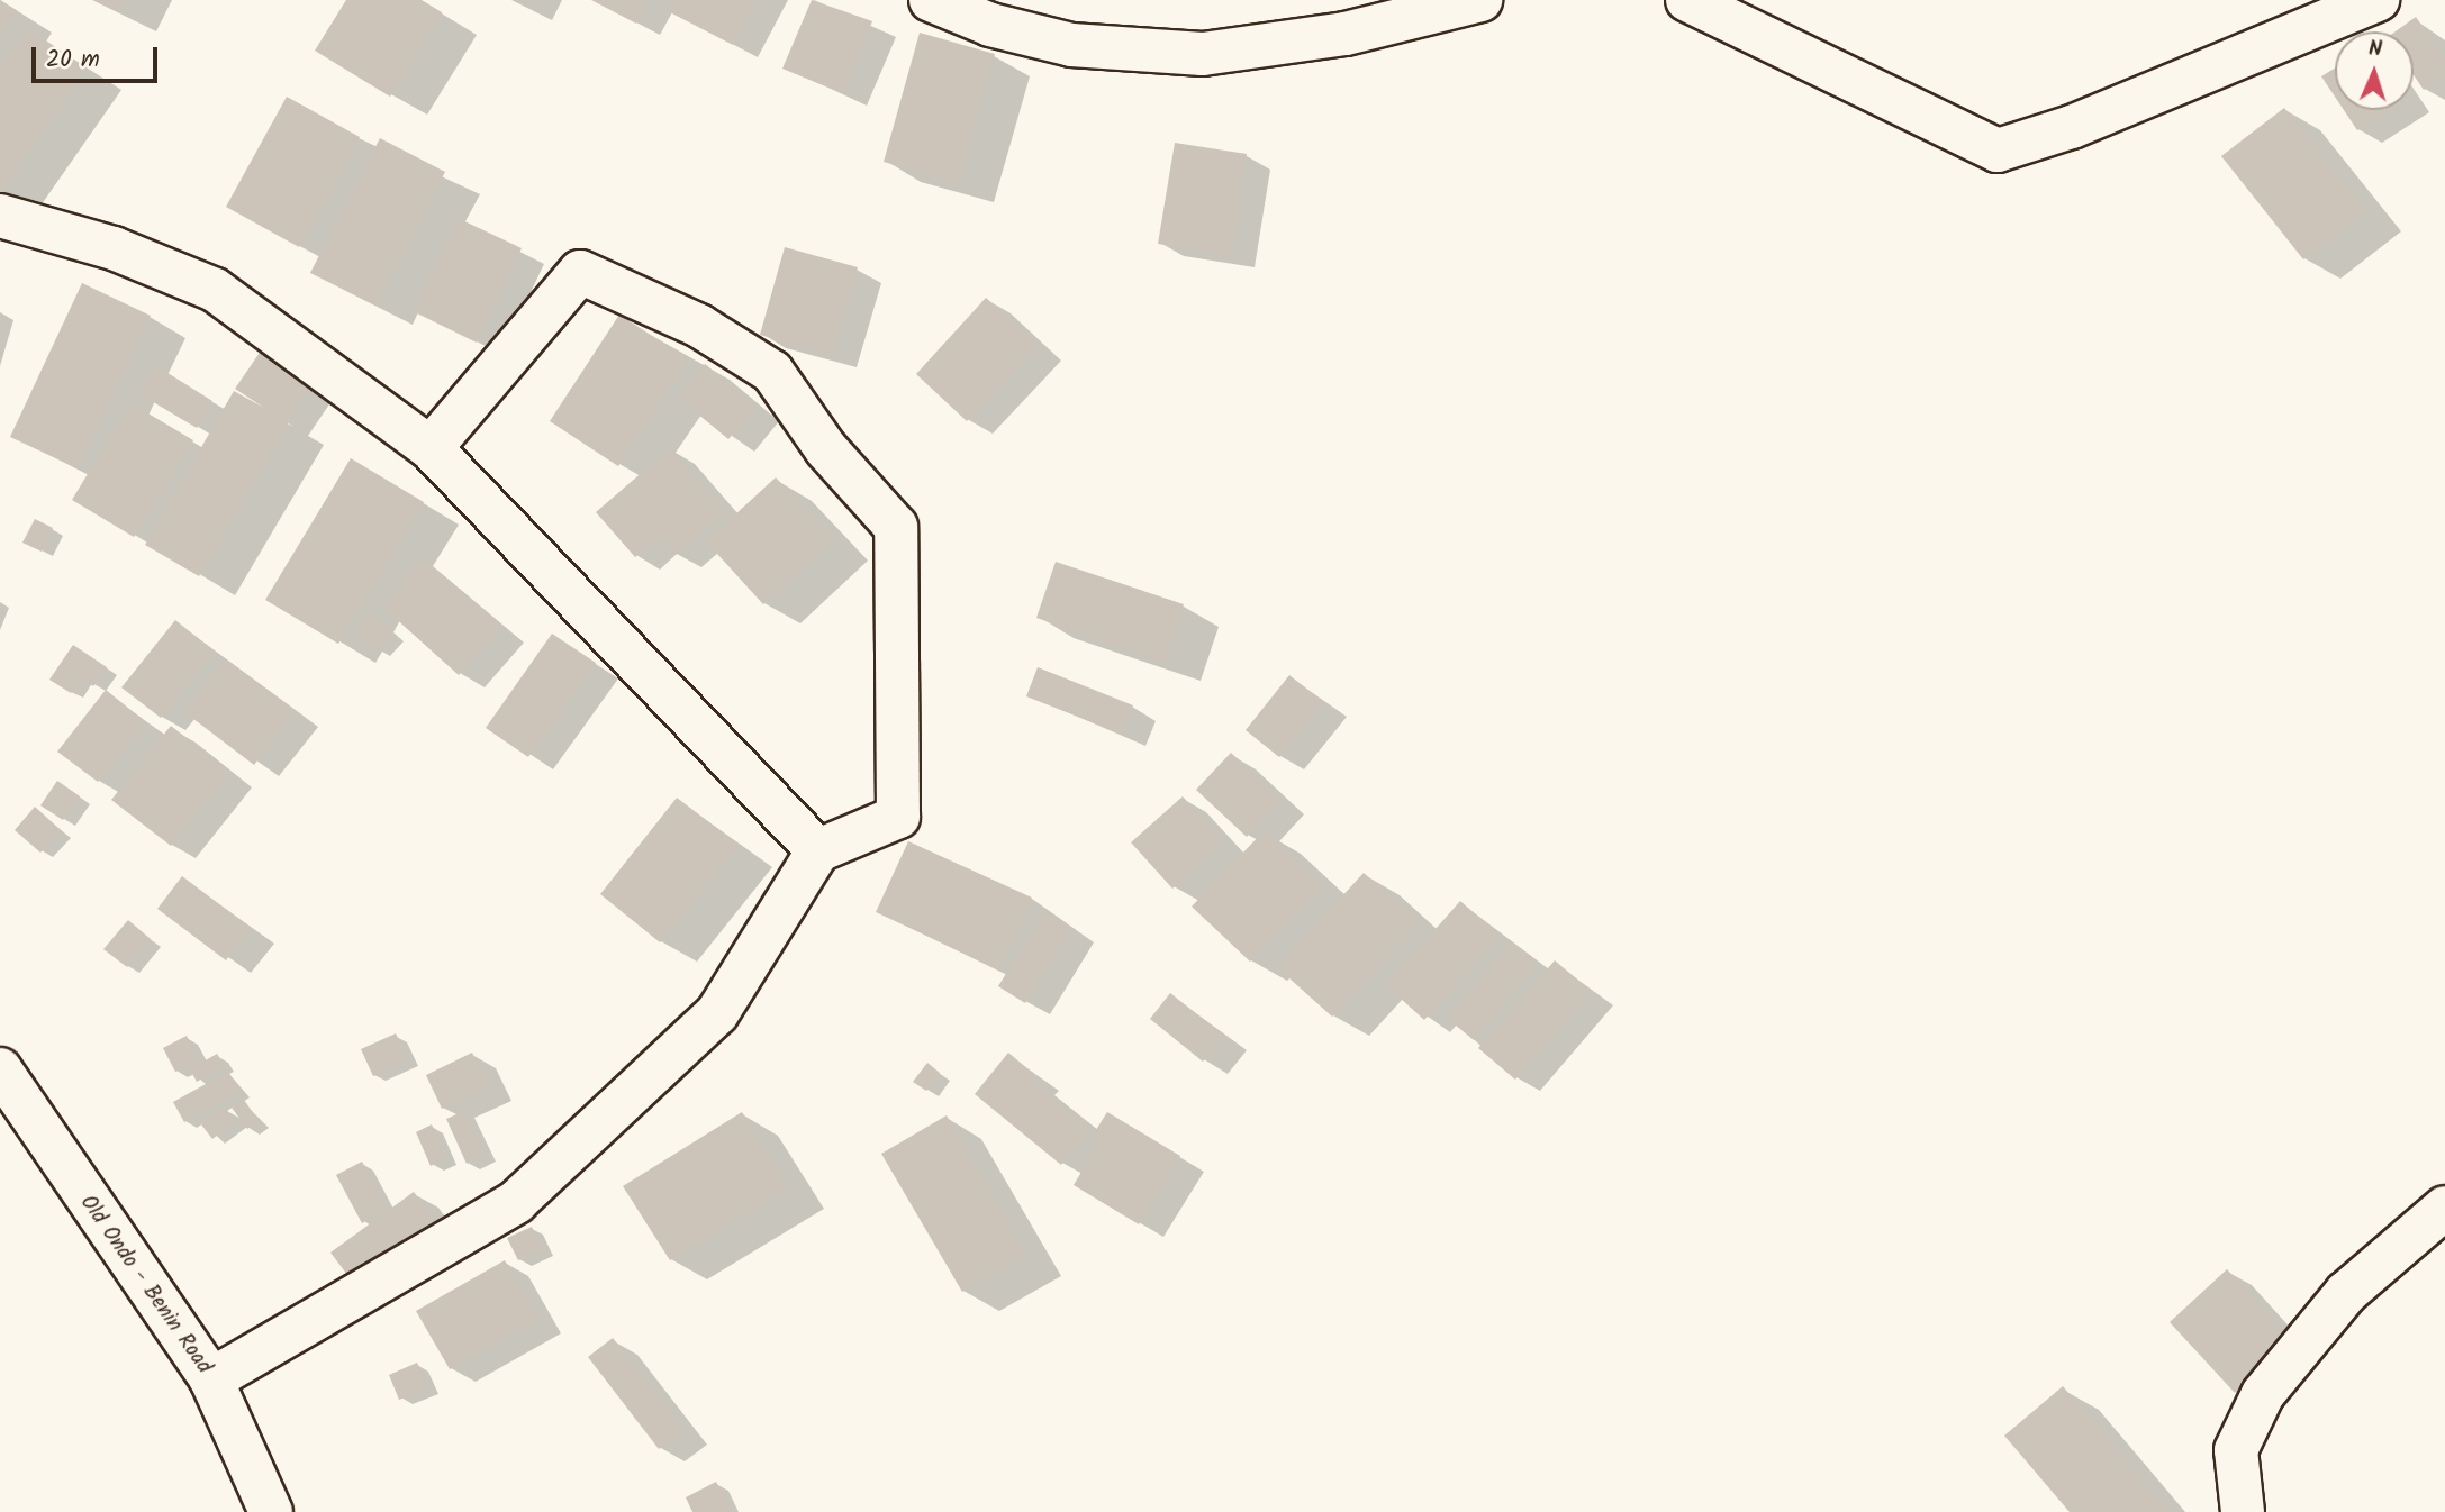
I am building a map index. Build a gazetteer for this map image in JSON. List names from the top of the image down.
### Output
{
  "streets": {
    "street": ["Old Ondo - Benin Road"]
  },
  "scale_bar": "20 m",
  "north": "top"
}
